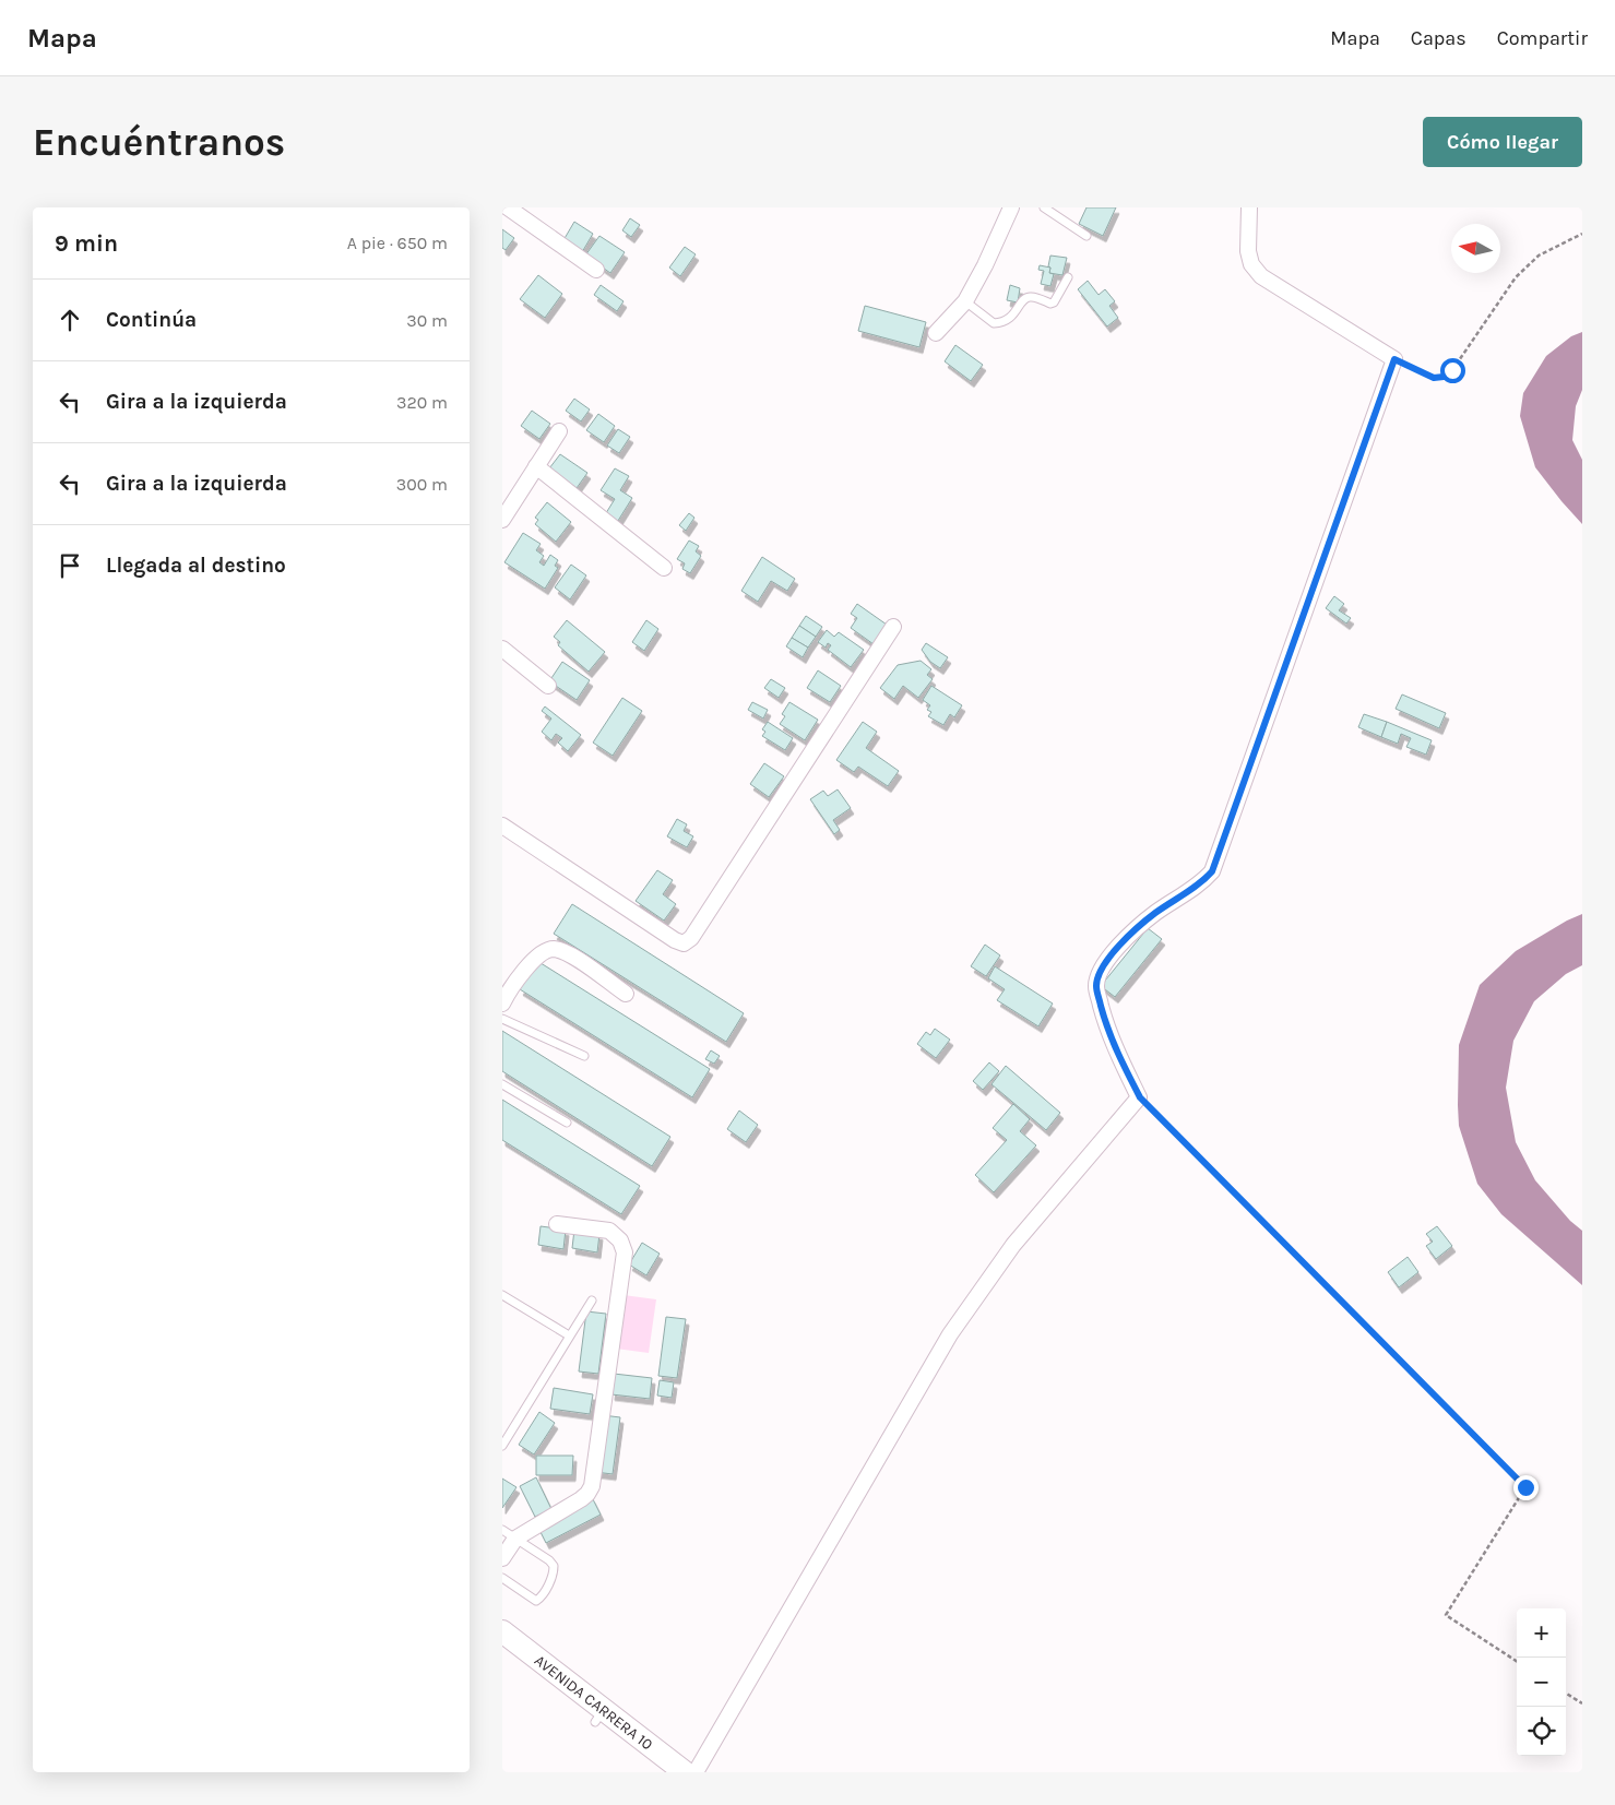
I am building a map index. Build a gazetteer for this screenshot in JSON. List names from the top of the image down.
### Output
{
  "streets": {
    "street": ["AVENIDA CARRERA 10"]
  },
  "north": "left",
  "page": {
    "header": "Mapa",
    "nav": ["Mapa", "Capas", "Compartir"],
    "buttons": "Cómo llegar",
    "title": "Encuéntranos",
    "heading": ["9 min", "A pie · 650 m"],
    "list": [
      ["Continúa", "30 m"],
      ["Gira a la izquierda", "320 m"],
      ["Gira a la izquierda", "300 m"],
      "Llegada al destino"
    ],
    "map_buttons": ["+", "−"]
  }
}
